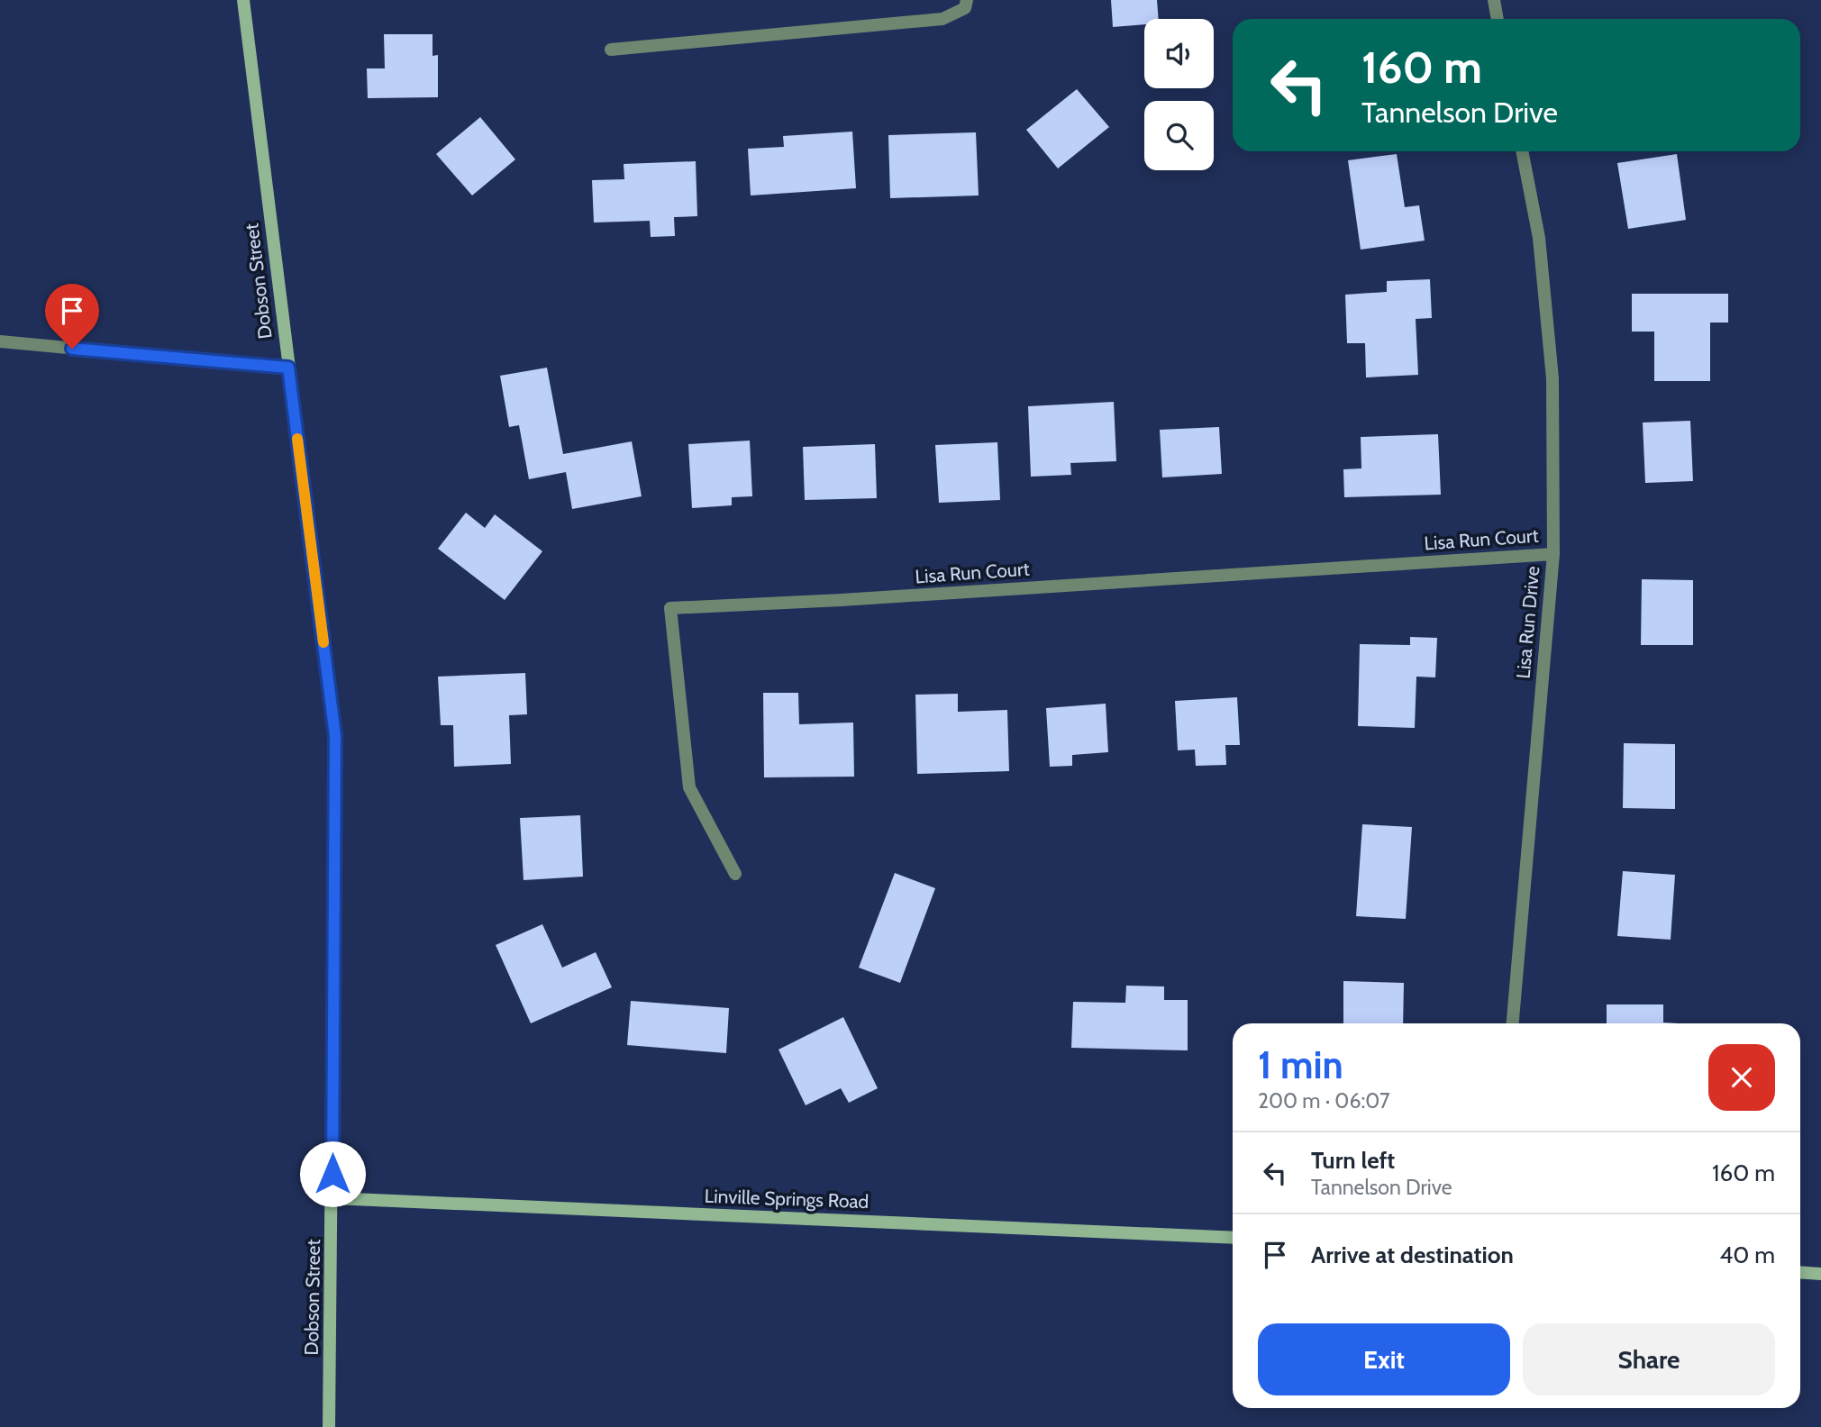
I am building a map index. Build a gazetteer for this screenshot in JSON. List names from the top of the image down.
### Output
{
  "streets": {
    "street": [
      "Dobson Street",
      "Lisa Run Court",
      "Lisa Run Drive",
      "Linville Springs Road"
    ]
  },
  "crossings": [
    ["Dobson Street", "Linville Springs Road"],
    ["Lisa Run Court", "Lisa Run Drive"]
  ],
  "page": {
    "turn": ["160 m", "Tannelson Drive"],
    "heading": ["1 min", "200 m · 06:07"],
    "list": [
      {
        "name": "Turn left",
        "note": "Tannelson Drive",
        "value": "160 m"
      },
      {
        "name": "Arrive at destination",
        "value": "40 m"
      }
    ],
    "buttons": ["Exit", "Share"]
  }
}
